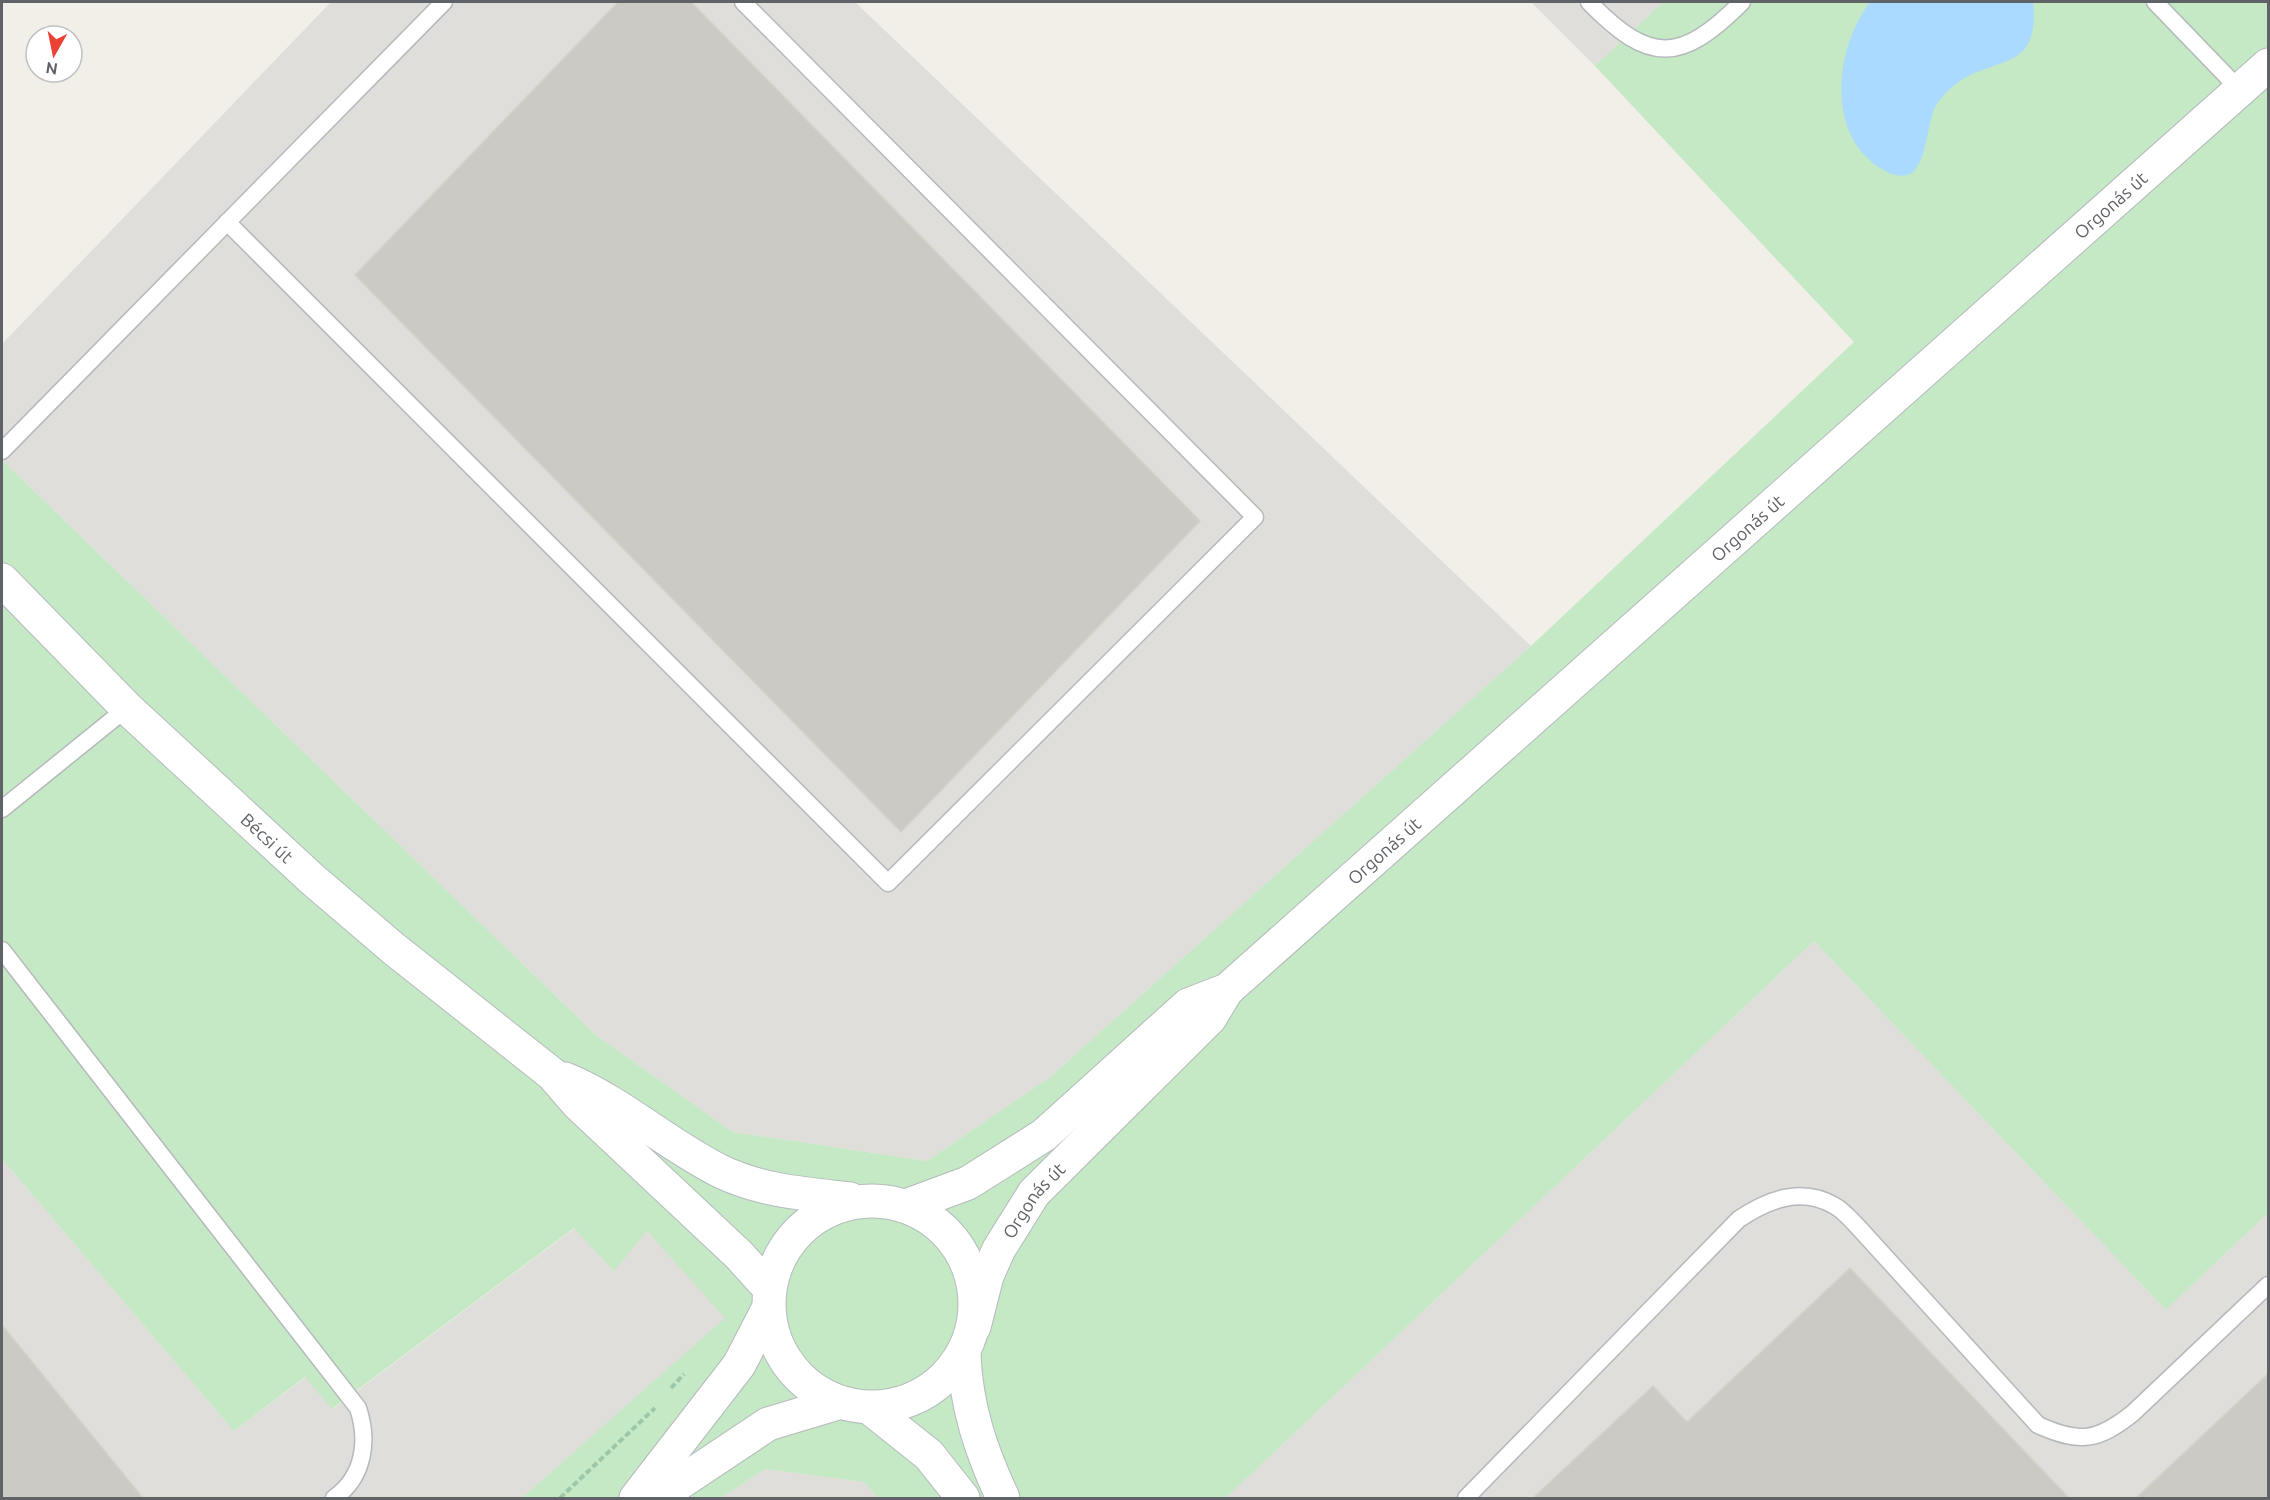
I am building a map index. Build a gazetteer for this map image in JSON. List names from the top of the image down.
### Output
{
  "streets": {
    "street": ["Orgonás út", "Bécsi út"]
  },
  "north": "bottom"
}
